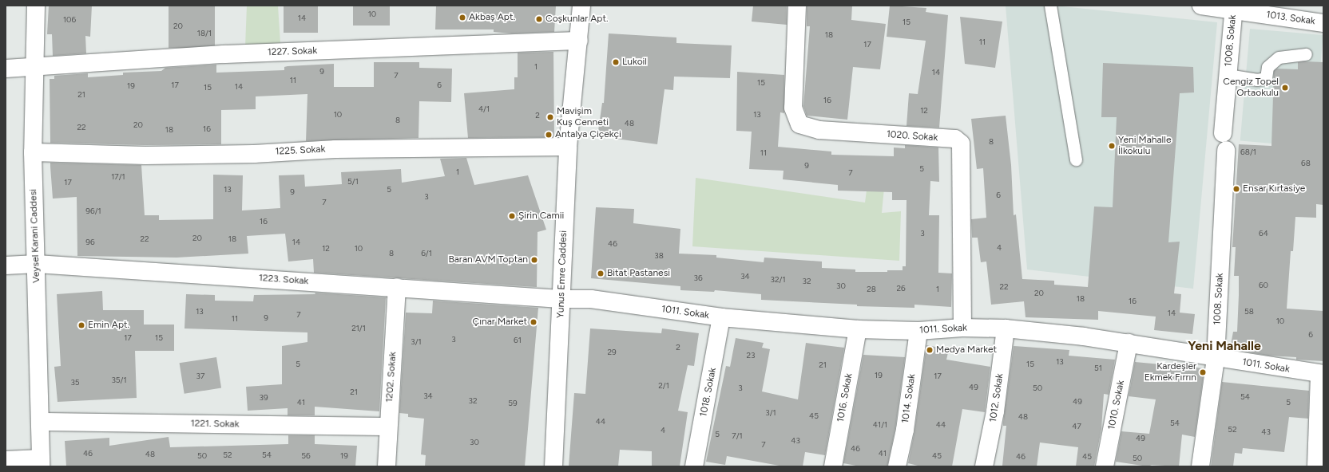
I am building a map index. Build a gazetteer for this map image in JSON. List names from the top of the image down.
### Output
{
  "streets": {
    "street": [
      "1013. Sokak",
      "1008. Sokak",
      "1227. Sokak",
      "1020. Sokak",
      "1225. Sokak",
      "Veysel Karani Caddesi",
      "Yunus Emre Caddesi",
      "1223. Sokak",
      "1011. Sokak",
      "1202. Sokak",
      "1018. Sokak",
      "1016. Sokak",
      "1012. Sokak",
      "1014. Sokak",
      "1010. Sokak",
      "1221. Sokak"
    ]
  },
  "crossings": [
    ["1013. Sokak", "1008. Sokak"],
    ["1008. Sokak", "1011. Sokak"],
    ["1227. Sokak", "Veysel Karani Caddesi"],
    ["1227. Sokak", "Yunus Emre Caddesi"],
    ["1020. Sokak", "1011. Sokak"],
    ["1225. Sokak", "Veysel Karani Caddesi"],
    ["1225. Sokak", "Yunus Emre Caddesi"],
    ["Veysel Karani Caddesi", "1223. Sokak"],
    ["Veysel Karani Caddesi", "1221. Sokak"],
    ["Yunus Emre Caddesi", "1223. Sokak"],
    ["Yunus Emre Caddesi", "1011. Sokak"],
    ["1223. Sokak", "1011. Sokak"],
    ["1223. Sokak", "1202. Sokak"],
    ["1011. Sokak", "1018. Sokak"],
    ["1011. Sokak", "1016. Sokak"],
    ["1011. Sokak", "1012. Sokak"],
    ["1011. Sokak", "1014. Sokak"],
    ["1011. Sokak", "1010. Sokak"],
    ["1202. Sokak", "1221. Sokak"]
  ],
  "districts": ["Yeni Mahalle"],
  "places": [
    "Akbaş Apt.",
    "Coşkunlar Apt.",
    "Lukoil",
    "Cengiz Topel Ortaokulu",
    "Mavişim Kuş Cenneti",
    "Antalya Çiçekçi",
    "Yeni Mahalle İlkokulu",
    "Ensar Kırtasiye",
    "Şirin Camii",
    "Baran AVM Toptan",
    "Bitat Pastanesi",
    "Çınar Market",
    "Emin Apt.",
    "Medya Market",
    "Kardeşler Ekmek Fırrın"
  ],
  "house_numbers": [
    "10",
    "14",
    "106",
    "15",
    "20",
    "18/1",
    "18",
    "11",
    "17",
    "1",
    "9",
    "14",
    "7",
    "11",
    "15",
    "17",
    "6",
    "19",
    "14",
    "15",
    "21",
    "16",
    "4/1",
    "12",
    "10",
    "13",
    "2",
    "8",
    "48",
    "20",
    "22",
    "16",
    "18",
    "8",
    "68/1",
    "11",
    "68",
    "9",
    "5",
    "1",
    "7",
    "17/1",
    "5/1",
    "17",
    "13",
    "5",
    "9",
    "6",
    "3",
    "7",
    "96/1",
    "16",
    "3",
    "64",
    "20",
    "22",
    "18",
    "96",
    "14",
    "46",
    "4",
    "12",
    "10",
    "8",
    "6/1",
    "38",
    "34",
    "36",
    "32/1",
    "32",
    "60",
    "30",
    "22",
    "26",
    "28",
    "1",
    "20",
    "18",
    "16",
    "13",
    "58",
    "14",
    "7",
    "9",
    "11",
    "10",
    "21/1",
    "6",
    "17",
    "15",
    "3",
    "61",
    "3/1",
    "2",
    "29",
    "23",
    "13",
    "5",
    "15",
    "21",
    "51",
    "19",
    "37",
    "17",
    "35/1",
    "35",
    "2/1",
    "49",
    "3",
    "50",
    "21",
    "34",
    "54",
    "39",
    "32",
    "49",
    "41",
    "5",
    "59",
    "3/1",
    "45",
    "48",
    "44",
    "54",
    "41/1",
    "44",
    "47",
    "52",
    "4",
    "43",
    "5",
    "7/1",
    "49",
    "43",
    "30",
    "7",
    "46",
    "46",
    "41",
    "48",
    "52",
    "54",
    "50",
    "56",
    "19",
    "45",
    "46",
    "45",
    "50"
  ]
}
